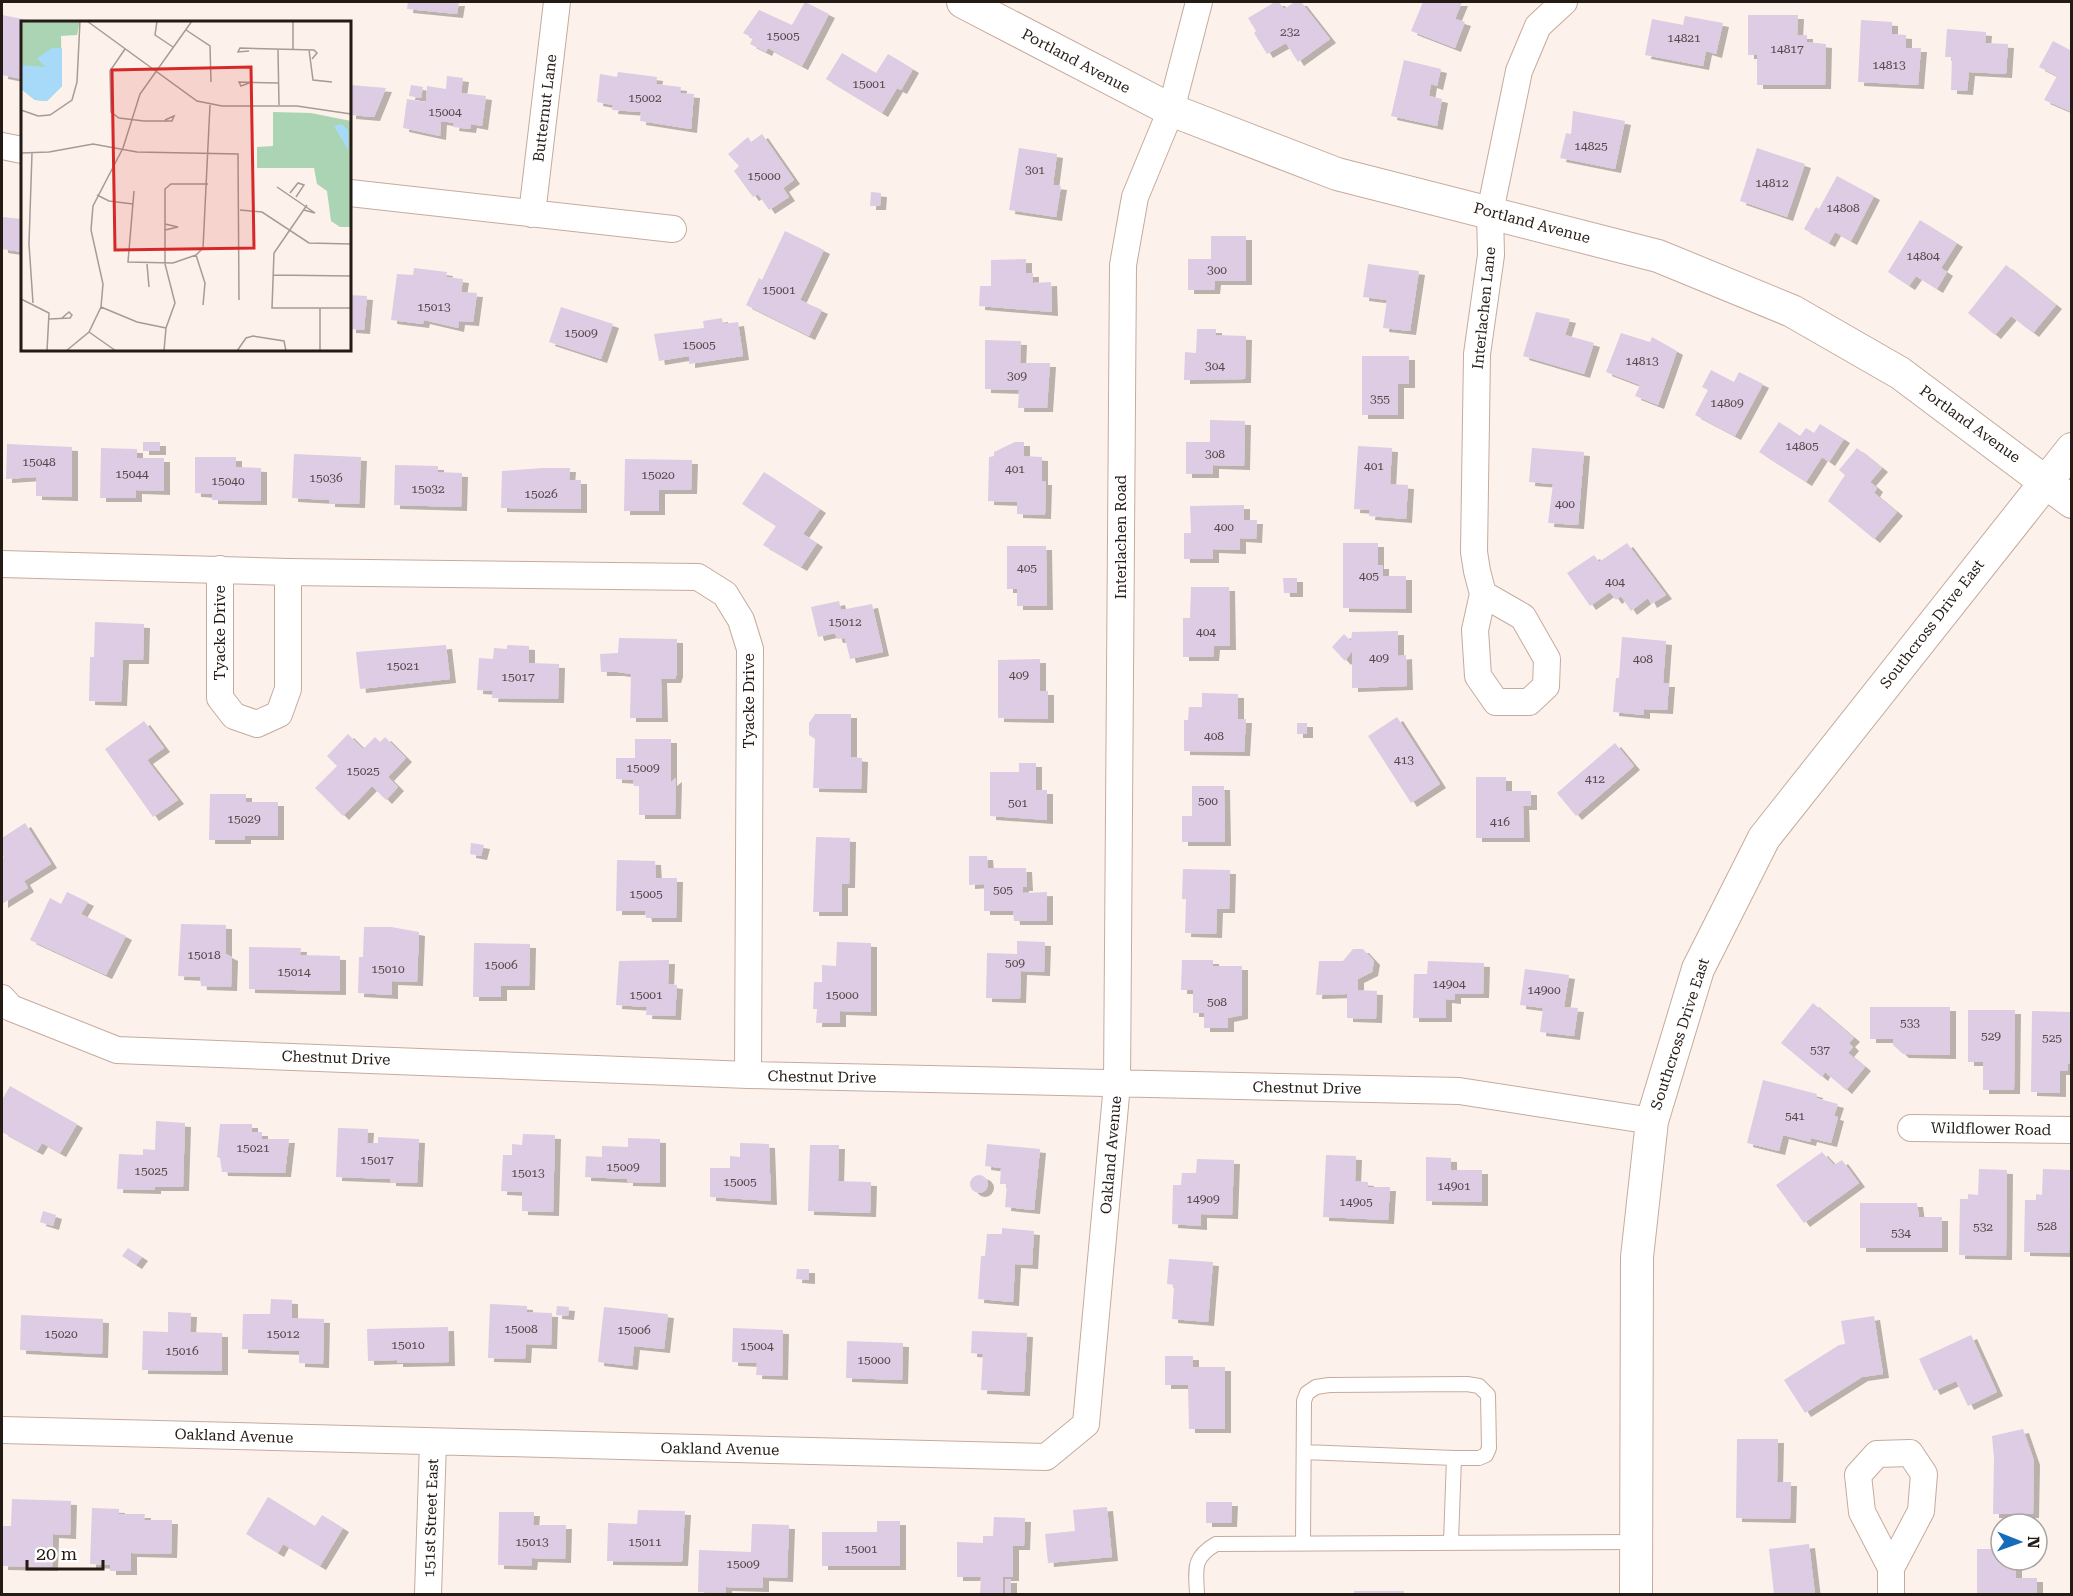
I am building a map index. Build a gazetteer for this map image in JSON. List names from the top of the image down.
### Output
{
  "streets": {
    "street": [
      "Portland Avenue",
      "Butternut Lane",
      "Interlachen Lane",
      "Interlachen Road",
      "Southcross Drive East",
      "Tyacke Drive",
      "Chestnut Drive",
      "Wildflower Road",
      "Oakland Avenue",
      "151st Street East"
    ]
  },
  "crossings": [
    ["Portland Avenue", "Interlachen Lane"],
    ["Portland Avenue", "Interlachen Road"],
    ["Portland Avenue", "Southcross Drive East"],
    ["Interlachen Road", "Chestnut Drive"],
    ["Interlachen Road", "Oakland Avenue"],
    ["Southcross Drive East", "Chestnut Drive"],
    ["Tyacke Drive", "Chestnut Drive"],
    ["Chestnut Drive", "Oakland Avenue"],
    ["Oakland Avenue", "151st Street East"]
  ],
  "house_numbers": [
    "232",
    "15005",
    "14821",
    "14817",
    "14813",
    "15001",
    "15002",
    "15004",
    "14825",
    "301",
    "15000",
    "14812",
    "14808",
    "14804",
    "300",
    "15001",
    "15013",
    "15009",
    "15005",
    "14813",
    "304",
    "309",
    "355",
    "14809",
    "14805",
    "308",
    "15048",
    "401",
    "401",
    "15044",
    "15020",
    "15036",
    "15040",
    "15032",
    "15026",
    "400",
    "400",
    "405",
    "405",
    "404",
    "15012",
    "404",
    "409",
    "408",
    "15021",
    "409",
    "15017",
    "408",
    "413",
    "15009",
    "15025",
    "412",
    "500",
    "501",
    "15029",
    "416",
    "505",
    "15005",
    "15018",
    "509",
    "15006",
    "15010",
    "15014",
    "14904",
    "14900",
    "15001",
    "15000",
    "508",
    "533",
    "529",
    "525",
    "537",
    "541",
    "15021",
    "15017",
    "15009",
    "15025",
    "15013",
    "15005",
    "14901",
    "14909",
    "14905",
    "528",
    "532",
    "534",
    "15008",
    "15006",
    "15020",
    "15012",
    "15010",
    "15004",
    "15016",
    "15000",
    "15013",
    "15011",
    "15001",
    "15009"
  ],
  "scale_bar": "20 m",
  "north": "right"
}
